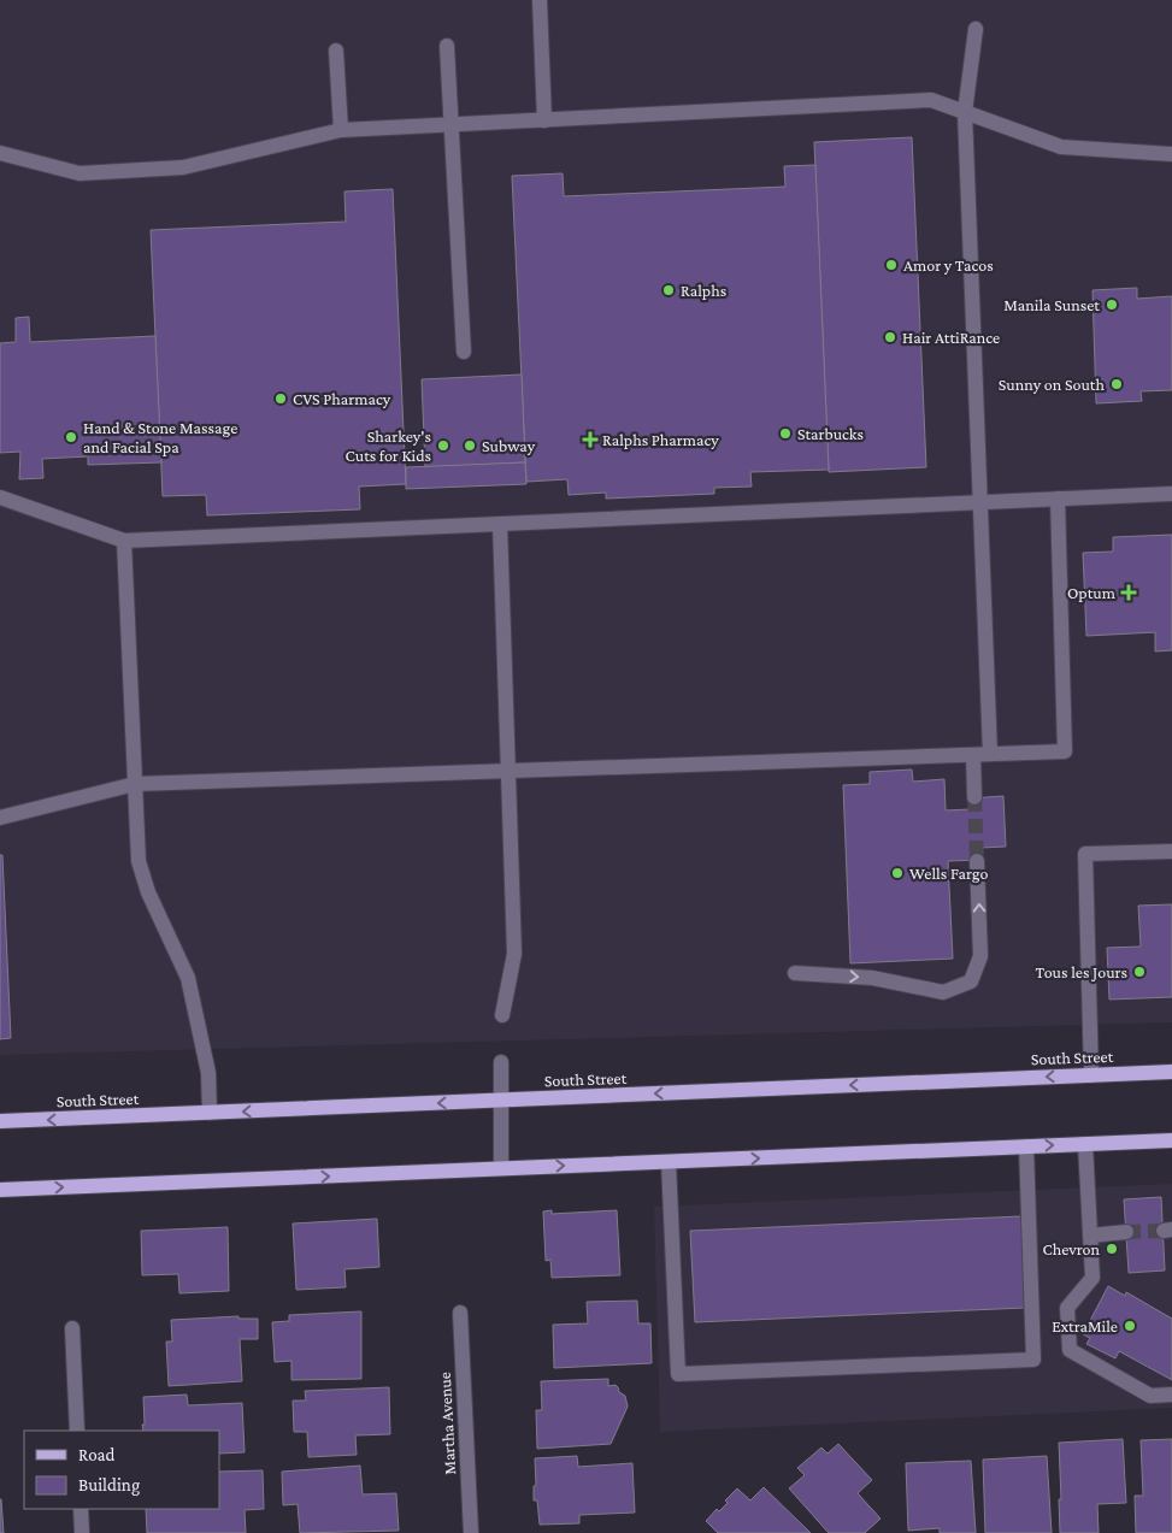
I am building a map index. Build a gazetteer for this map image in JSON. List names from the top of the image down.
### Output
{
  "streets": {
    "main road": ["South Street"],
    "street": ["Martha Avenue"]
  },
  "places": {
    "other": [
      "Amor y Tacos",
      "Ralphs",
      "Manila Sunset",
      "Hair AttiRance",
      "Sunny on South",
      "CVS Pharmacy",
      "Starbucks",
      "Hand & Stone Massage and Facial Spa",
      "Sharkey's Cuts for Kids",
      "Subway",
      "Wells Fargo",
      "Tous les Jours",
      "Chevron",
      "ExtraMile"
    ],
    "health": ["Ralphs Pharmacy", "Optum"]
  },
  "legend": ["Road", "Building"]
}
